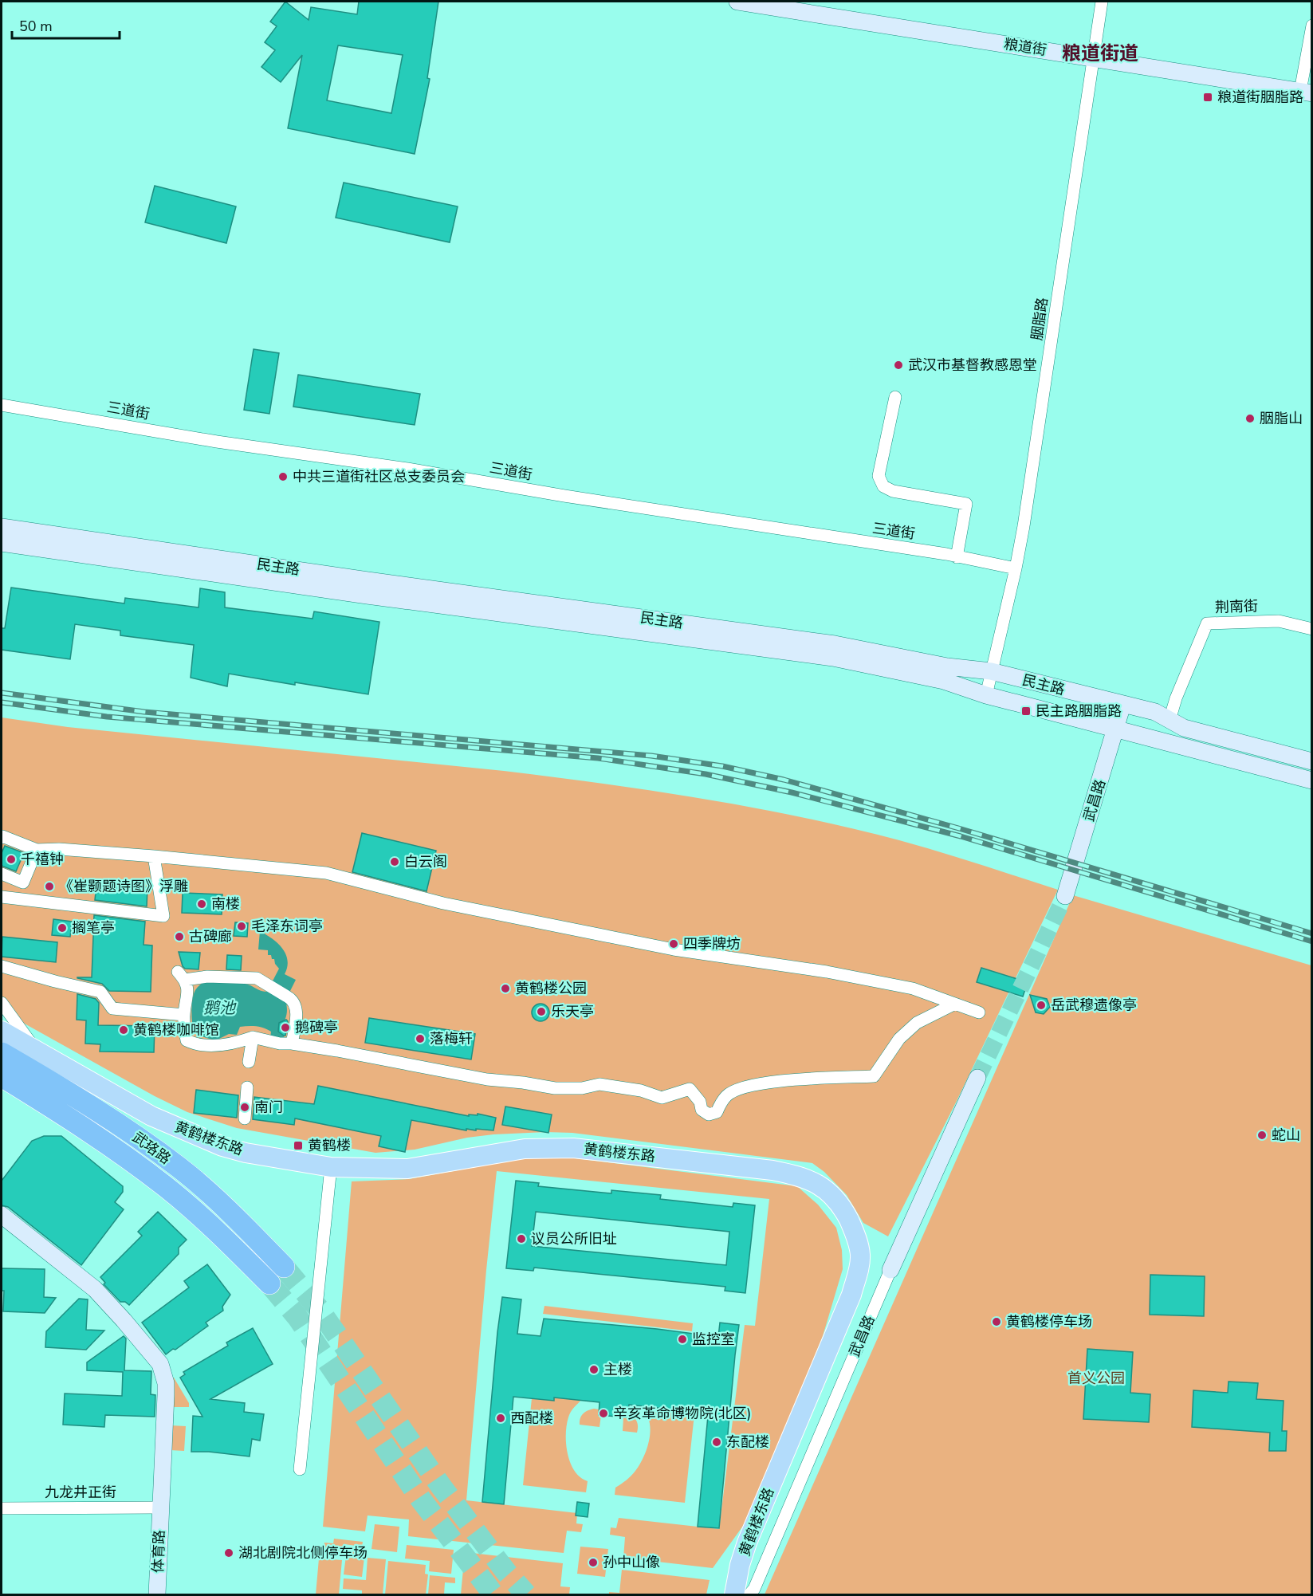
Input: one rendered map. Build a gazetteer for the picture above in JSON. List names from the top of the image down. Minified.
{"streets":{"highway":["武珞路"],"main road":["粮道街","民主路","武昌路","黄鹤楼东路","体育路"],"street":["胭脂路","三道街","荆南街","九龙井正街"]},"crossings":[["粮道街","胭脂路"],["胭脂路","三道街"],["胭脂路","民主路"],["民主路","荆南街"],["民主路","武昌路"],["九龙井正街","体育路"]],"districts":["粮道街道"],"water":["鹅池"],"parks":["首义公园"],"places":{"transit":["粮道街胭脂路","民主路胭脂路","黄鹤楼"],"other":["武汉市基督教感恩堂","胭脂山","中共三道街社区总支委员会","千禧钟","白云阁","《崔颢题诗图》浮雕","南楼","毛泽东词亭","搁笔亭","古碑廊","四季牌坊","黄鹤楼公园","岳武穆遗像亭","乐天亭","鹅碑亭","黄鹤楼咖啡馆","落梅轩","南门","蛇山","议员公所旧址","黄鹤楼停车场","监控室","主楼","辛亥革命博物院(北区)","西配楼","东配楼","湖北剧院北侧停车场","孙中山像"]},"scale_bar":"50 m"}
